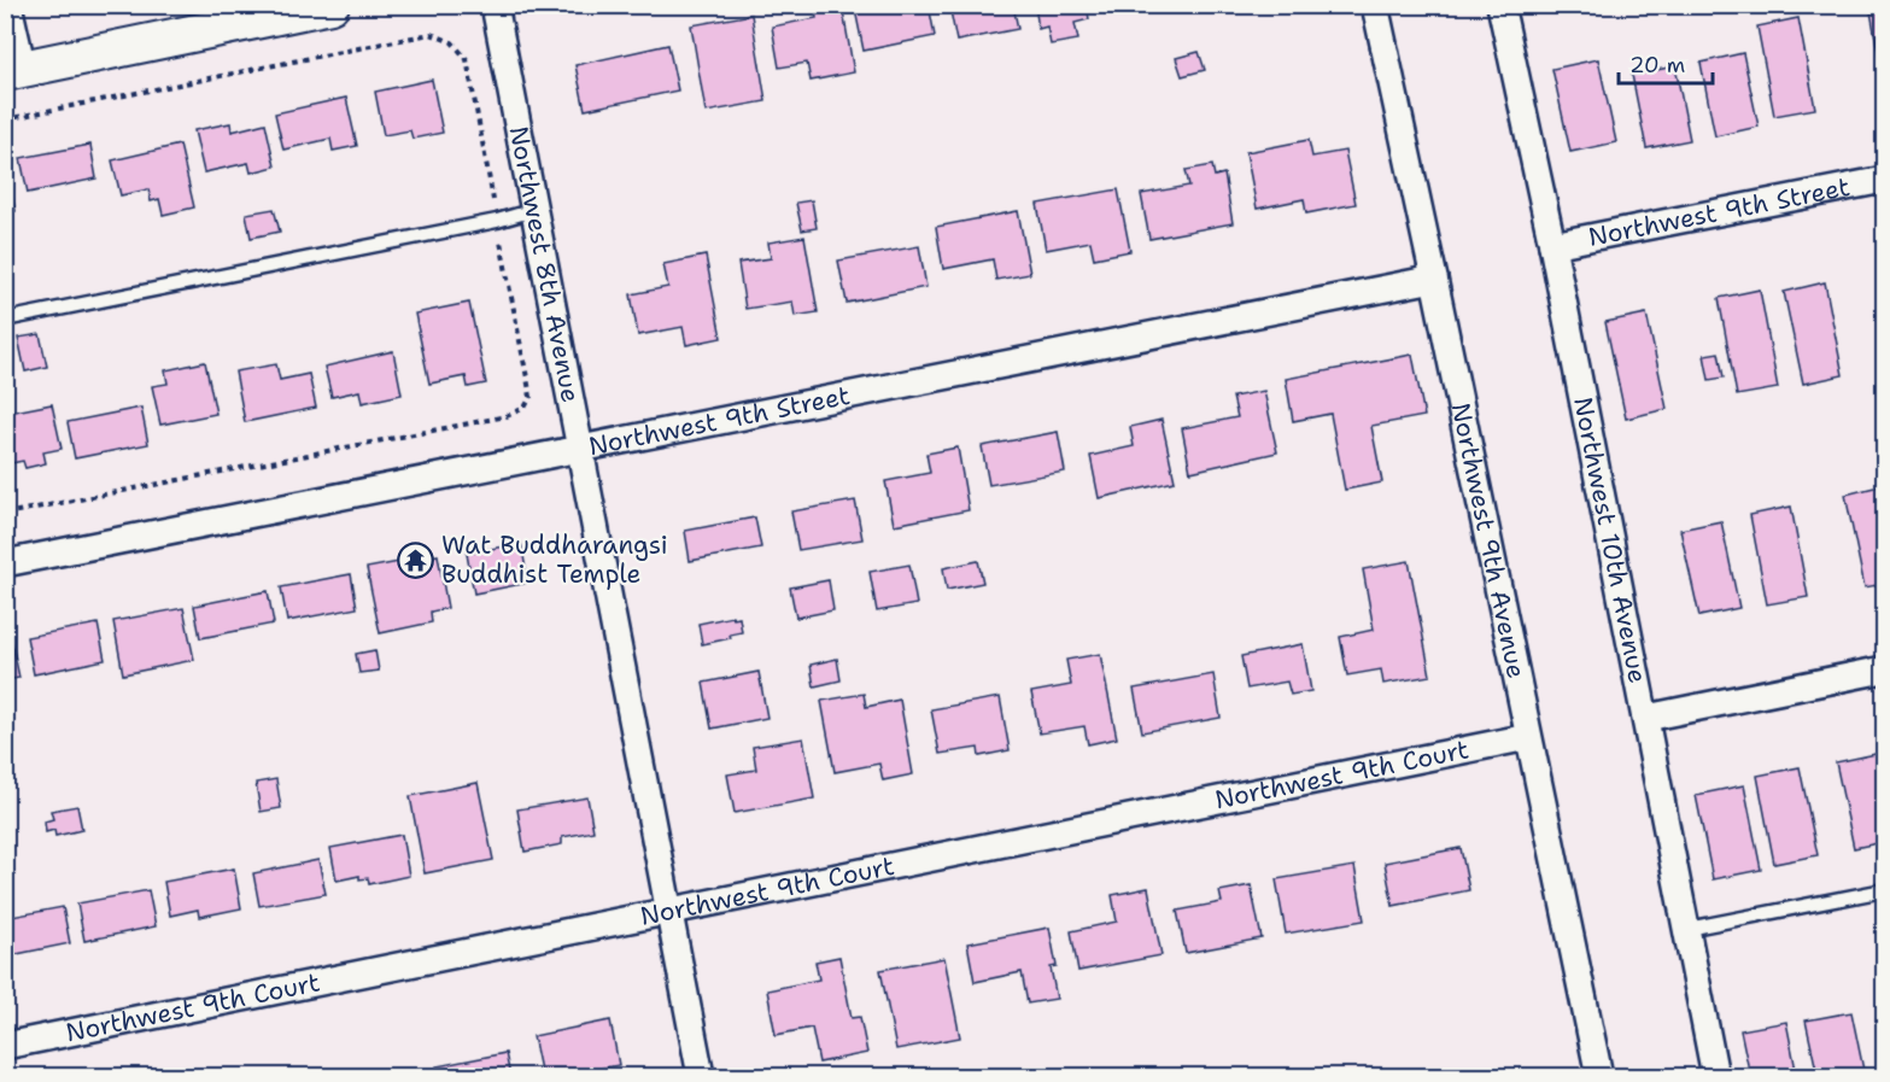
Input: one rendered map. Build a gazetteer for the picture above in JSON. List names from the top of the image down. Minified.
{"streets":{"street":["Northwest 9th Street","Northwest 8th Avenue","Northwest 9th Avenue","Northwest 10th Avenue","Northwest 9th Court"]},"crossings":[["Northwest 9th Street","Northwest 8th Avenue"],["Northwest 9th Street","Northwest 9th Avenue"],["Northwest 9th Street","Northwest 10th Avenue"],["Northwest 8th Avenue","Northwest 9th Court"],["Northwest 9th Avenue","Northwest 9th Court"]],"places":{"temple":["Wat Buddharangsi Buddhist Temple"]},"scale_bar":"20 m"}
